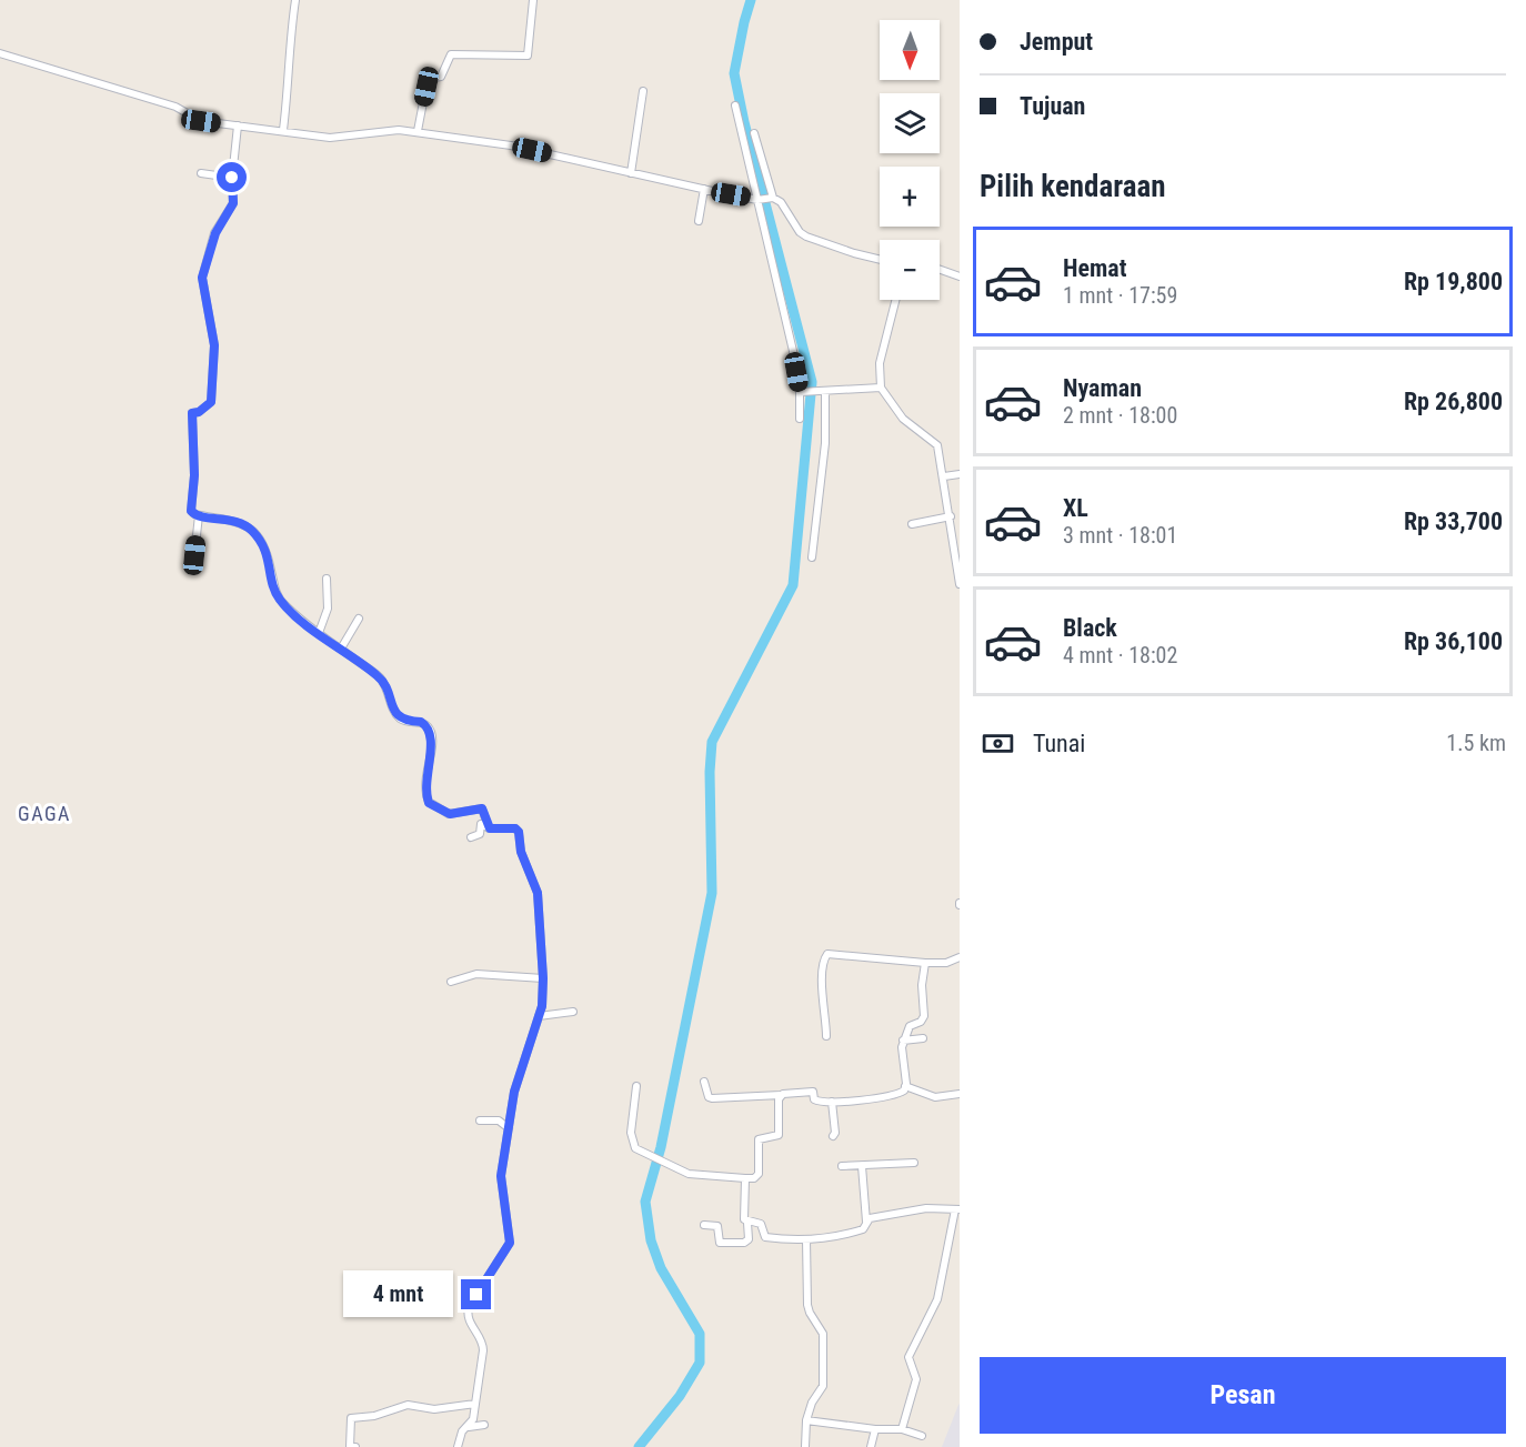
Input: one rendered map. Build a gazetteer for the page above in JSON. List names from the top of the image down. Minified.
{"districts":["GAGA"],"north":"bottom","page":{"banner":["Jemput","Tujuan"],"map_buttons":["+","−"],"heading":"Pilih kendaraan","list":[{"name":"Hemat","note":"1 mnt · 17:59","value":"Rp 19,800"},{"name":"Nyaman","note":"2 mnt · 18:00","value":"Rp 26,800"},{"name":"XL","note":"3 mnt · 18:01","value":"Rp 33,700"},{"name":"Black","note":"4 mnt · 18:02","value":"Rp 36,100"}],"pay":["Tunai","1.5 km"],"bubble":"4 mnt","buttons":"Pesan"}}
